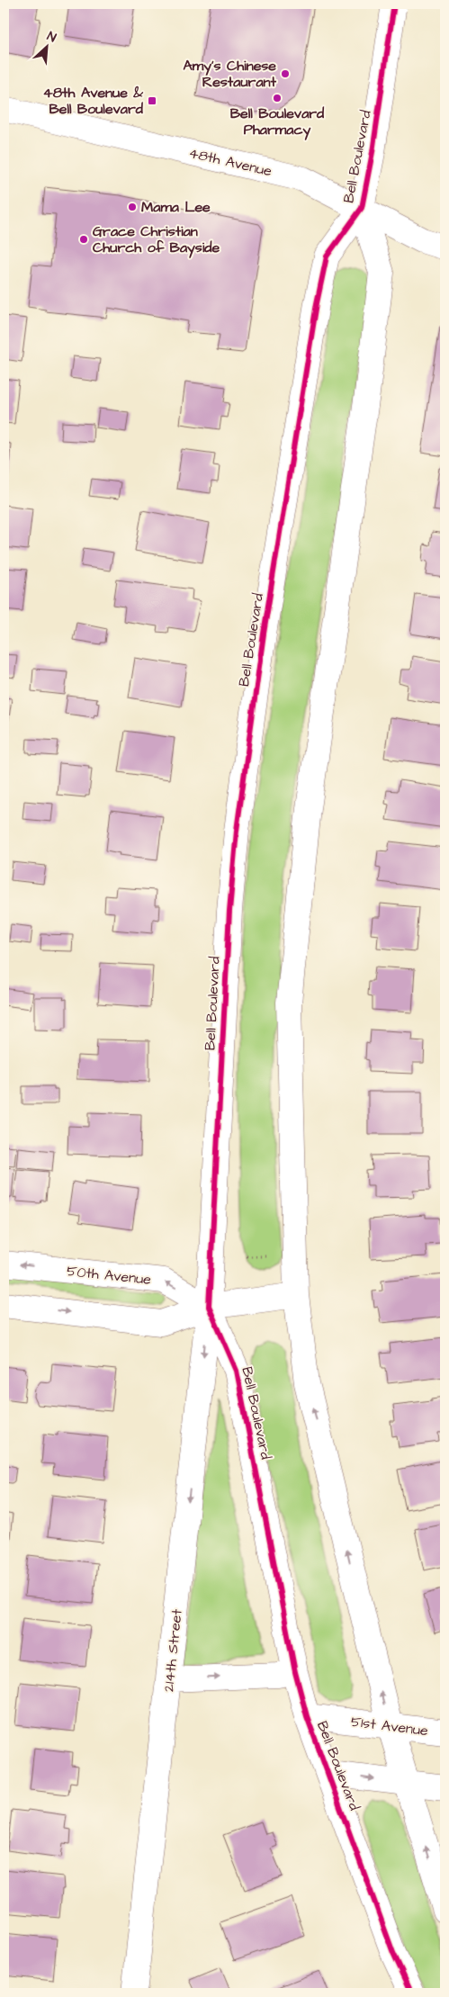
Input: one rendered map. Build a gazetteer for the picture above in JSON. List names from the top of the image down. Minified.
{"streets":{"street":["Bell Boulevard","48th Avenue","50th Avenue","214th Street","51st Avenue"]},"crossings":[["Bell Boulevard","48th Avenue"],["Bell Boulevard","50th Avenue"],["Bell Boulevard","214th Street"],["Bell Boulevard","51st Avenue"],["50th Avenue","214th Street"]],"one_way":["214th Street"],"places":{"other":["Amy's Chinese Restaurant","Bell Boulevard Pharmacy","Mama Lee","Grace Christian Church of Bayside"],"transit":["48th Avenue & Bell Boulevard"]},"north":"top right"}
